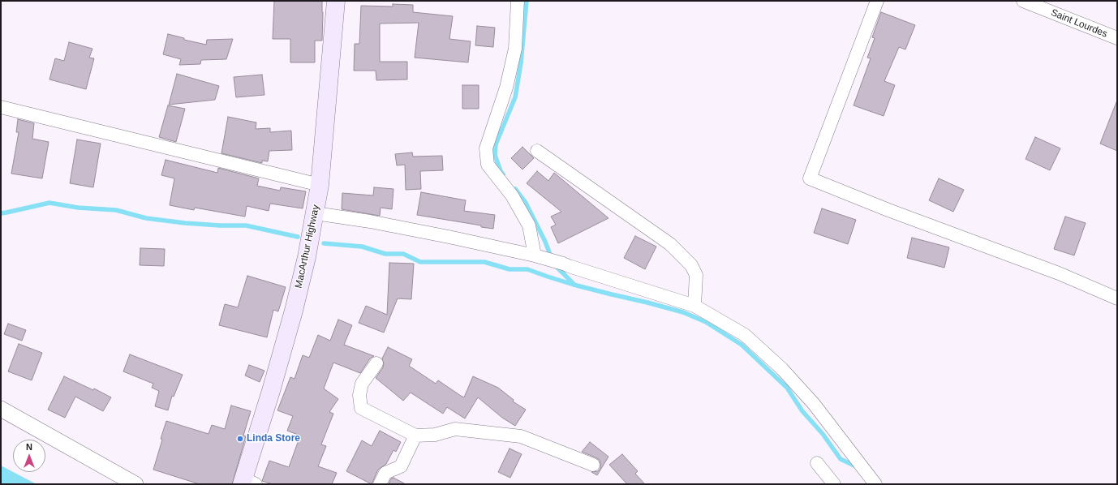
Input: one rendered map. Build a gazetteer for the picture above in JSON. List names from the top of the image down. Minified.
{"streets":{"main road":["MacArthur Highway"],"street":["Saint Lourdes"]},"places":["Linda Store"],"north":"top"}
